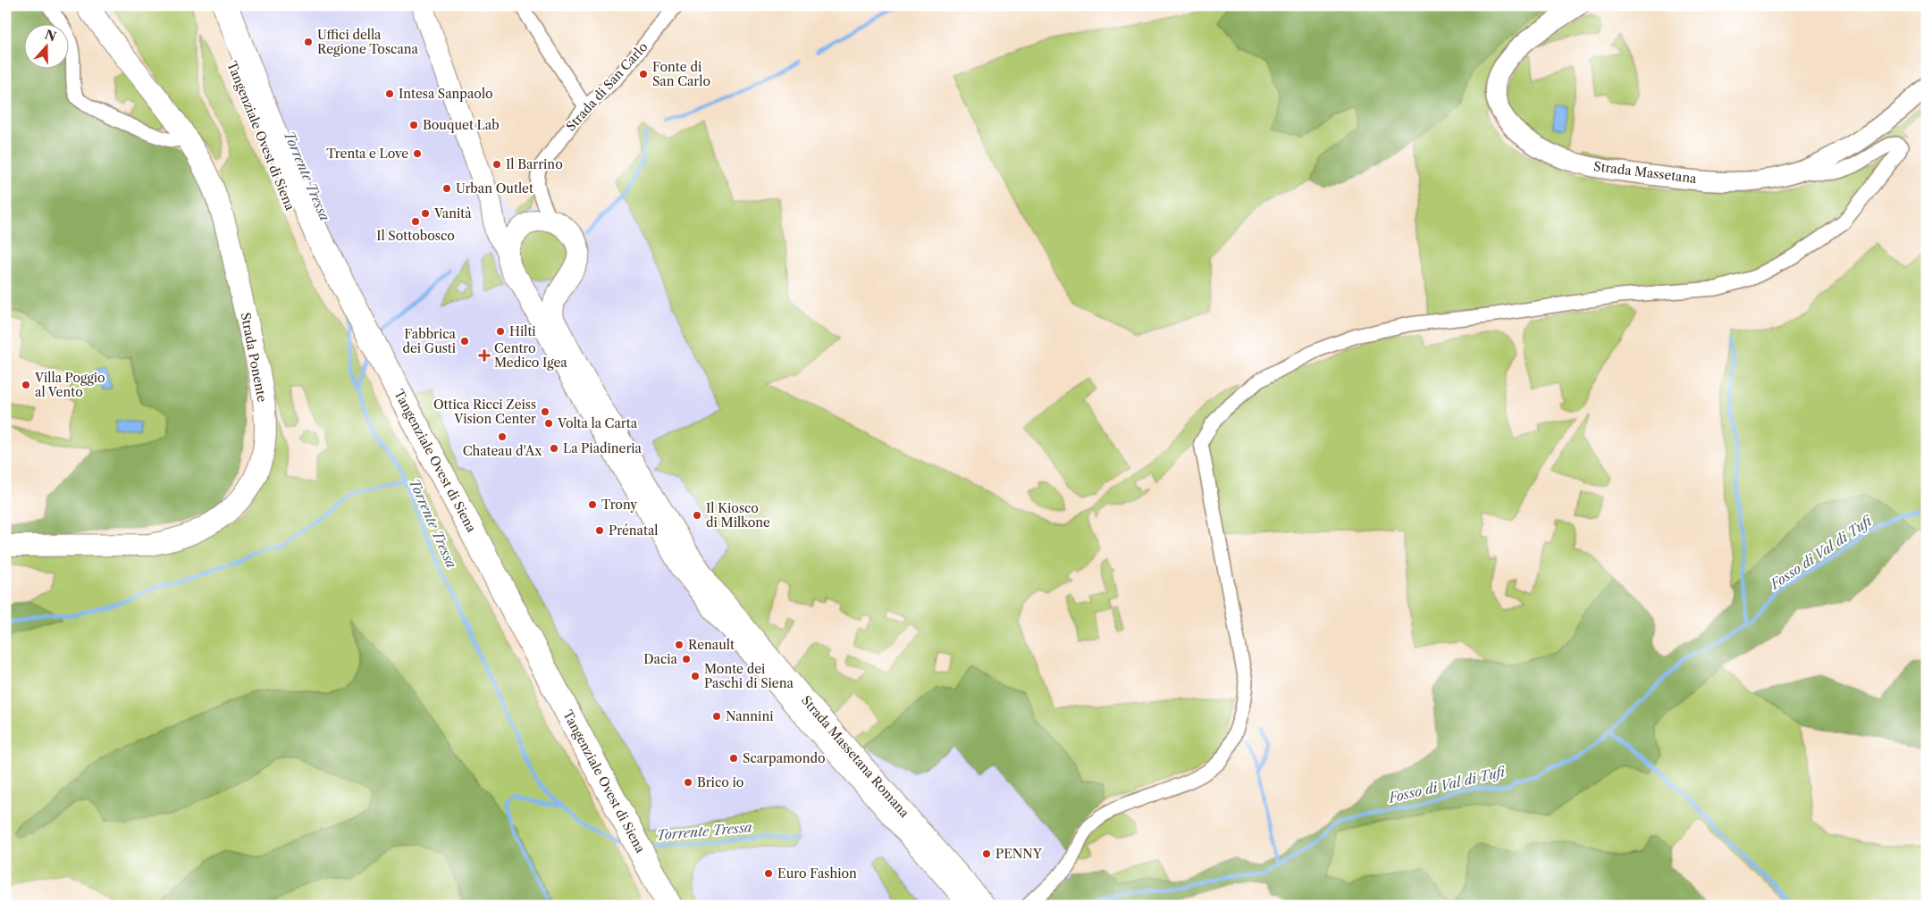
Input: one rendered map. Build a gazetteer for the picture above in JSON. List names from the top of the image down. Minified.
{"streets":{"highway":["Tangenziale Ovest di Siena"],"main road":["Strada Ponente","Strada Massetana Romana"],"street":["Strada di San Carlo","Strada Massetana"]},"crossings":[["Strada di San Carlo","Strada Massetana Romana"]],"water":["Torrente Tressa","Fosso di Val di Tufi"],"places":{"other":["Uffici della Regione Toscana","Fonte di San Carlo","Intesa Sanpaolo","Bouquet Lab","Trenta e Love","Il Barrino","Urban Outlet","Vanità","Il Sottobosco","Hilti","Fabbrica dei Gusti","Villa Poggio al Vento","Ottica Ricci Zeiss Vision Center","Volta la Carta","Chateau d'Ax","La Piadineria","Trony","Il Kiosco di Milkone","Prénatal","Renault","Dacia","Monte dei Paschi di Siena","Nannini","Scarpamondo","Brico io","PENNY","Euro Fashion"],"health":["Centro Medico Igea"]},"north":"top"}
